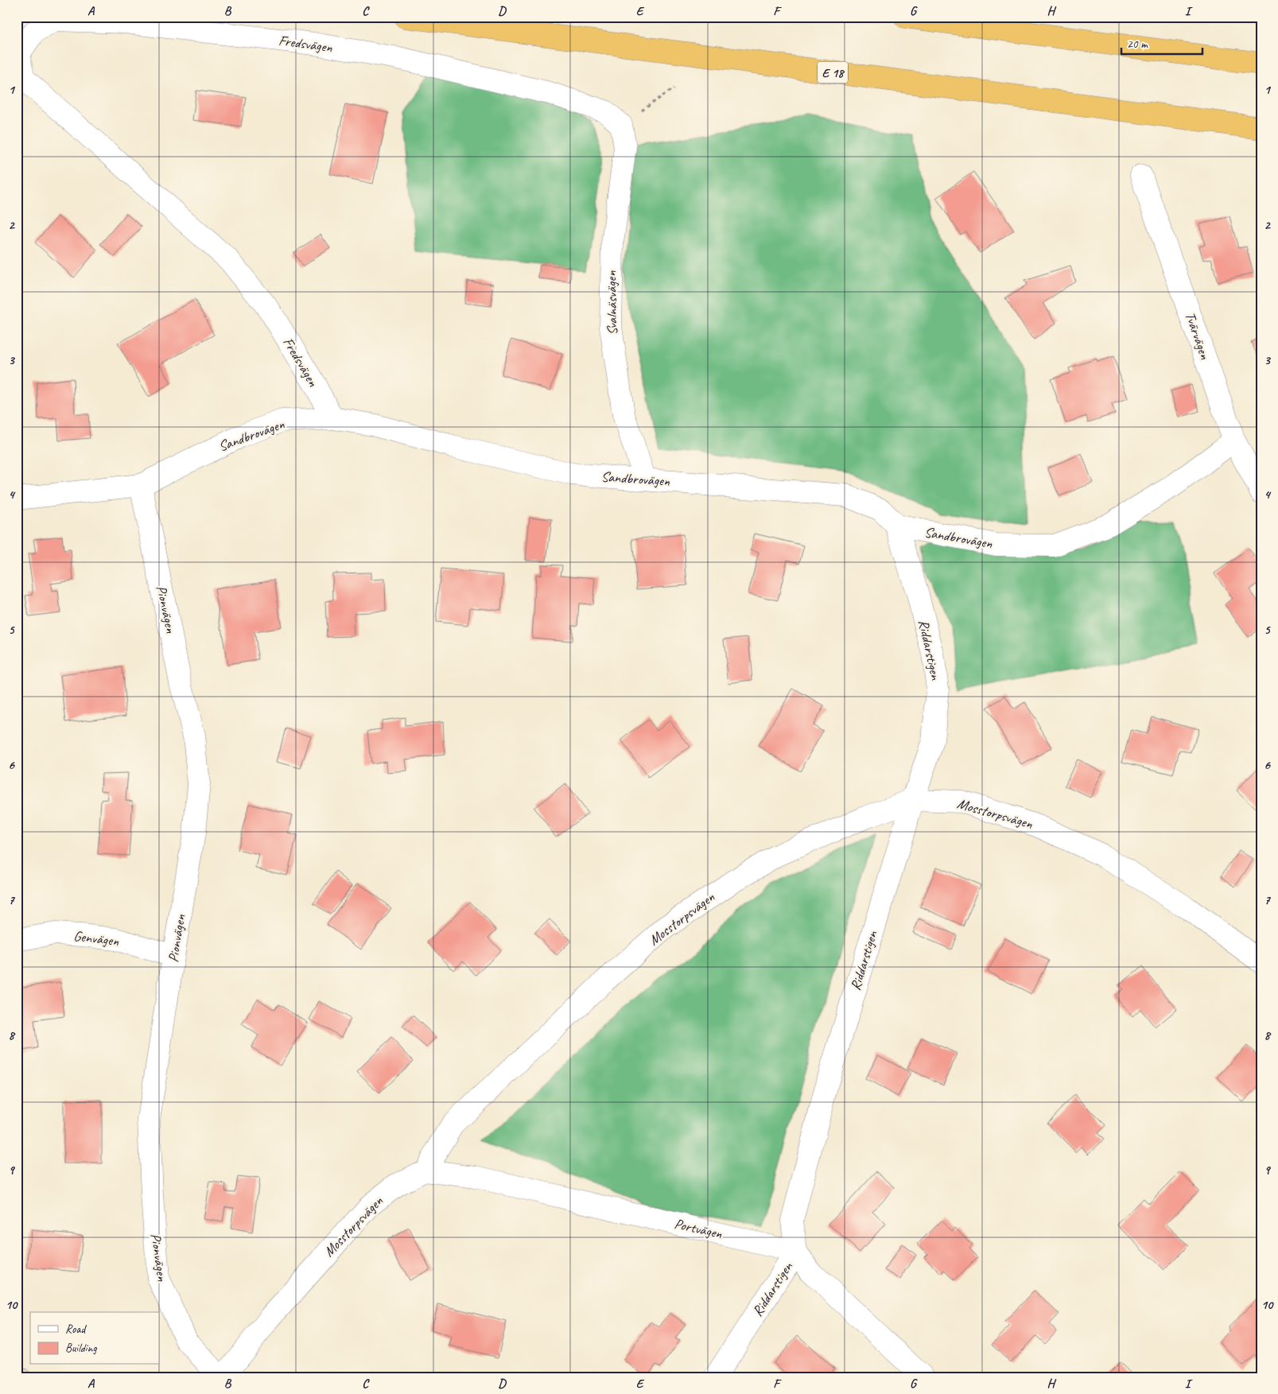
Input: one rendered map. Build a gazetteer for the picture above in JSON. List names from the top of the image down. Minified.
{"streets":{"highway":["E 18"],"street":["Fredsvägen","Svalnäsvägen","Tvärvägen","Sandbrovägen","Pionvägen","Riddarstigen","Mosstorpsvägen","Genvägen","Portvägen"]},"crossings":[["Fredsvägen","Svalnäsvägen"],["Fredsvägen","Sandbrovägen"],["Svalnäsvägen","Sandbrovägen"],["Tvärvägen","Sandbrovägen"],["Sandbrovägen","Pionvägen"],["Sandbrovägen","Riddarstigen"],["Pionvägen","Mosstorpsvägen"],["Pionvägen","Genvägen"],["Riddarstigen","Mosstorpsvägen"],["Riddarstigen","Portvägen"],["Mosstorpsvägen","Portvägen"]],"legend":["Road","Building"],"scale_bar":"20 m","grid":{"columns":["A","B","C","D","E","F","G","H","I"],"rows":["1","2","3","4","5","6","7","8","9","10"]}}
